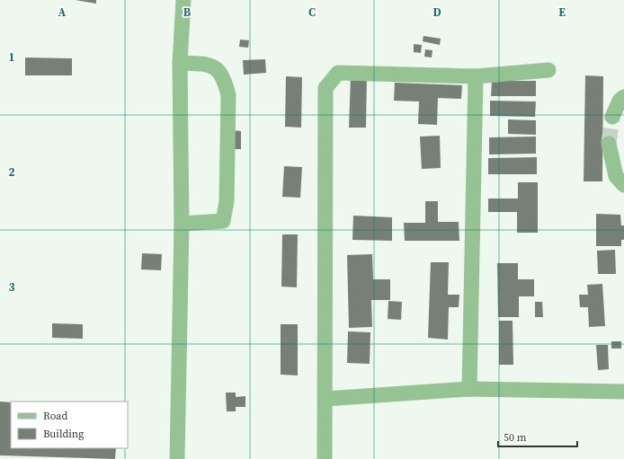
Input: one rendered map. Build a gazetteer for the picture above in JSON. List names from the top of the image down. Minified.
{"legend":["Road","Building"],"scale_bar":"50 m","grid":{"columns":["A","B","C","D","E"],"rows":["1","2","3"]}}
